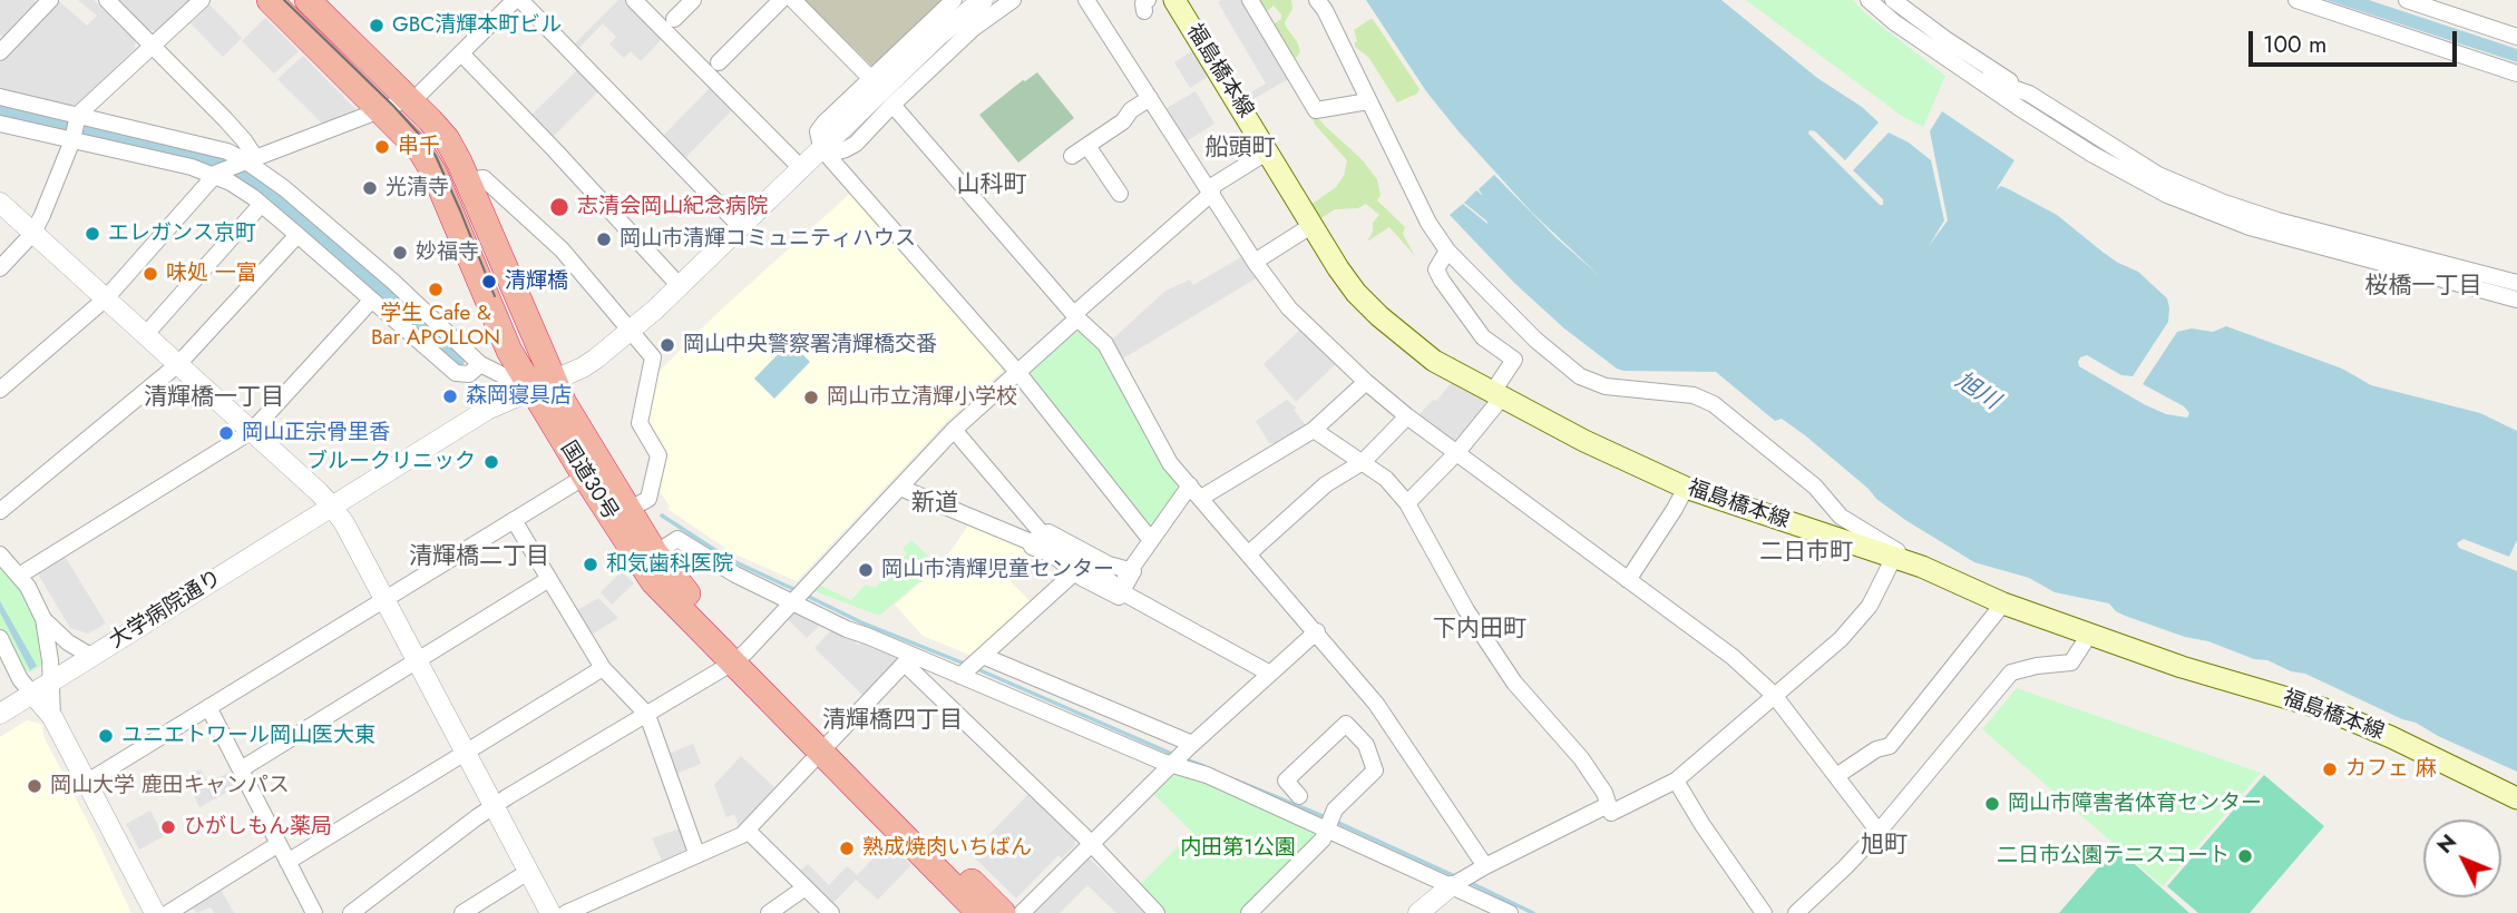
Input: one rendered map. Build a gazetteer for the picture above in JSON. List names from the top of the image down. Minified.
{"streets":{"highway":["国道30号"],"main road":["福島橋本線"],"street":["大学病院通り"]},"crossings":[["国道30号","大学病院通り"]],"districts":["船頭町","山科町","桜橋一丁目","清輝橋一丁目","新道","二日市町","清輝橋二丁目","下内田町","清輝橋四丁目","旭町"],"water":["旭川"],"parks":["内田第1公園"],"places":["GBC清輝本町ビル","串千","光清寺","志清会岡山紀念病院","エレガンス京町","岡山市清輝コミュニティハウス","妙福寺","味処 一富","清輝橋","学生 Cafe & Bar APOLLON","岡山中央警察署清輝橋交番","森岡寝具店","岡山市立清輝小学校","岡山正宗骨里香","ブルークリニック","和気歯科医院","岡山市清輝児童センター","ユニエトワール岡山医大東","カフェ 麻","岡山大学 鹿田キャンパス","岡山市障害者体育センター","ひがしもん薬局","熟成焼肉いちばん","二日市公園テニスコート"],"scale_bar":"100 m","north":"top left"}
